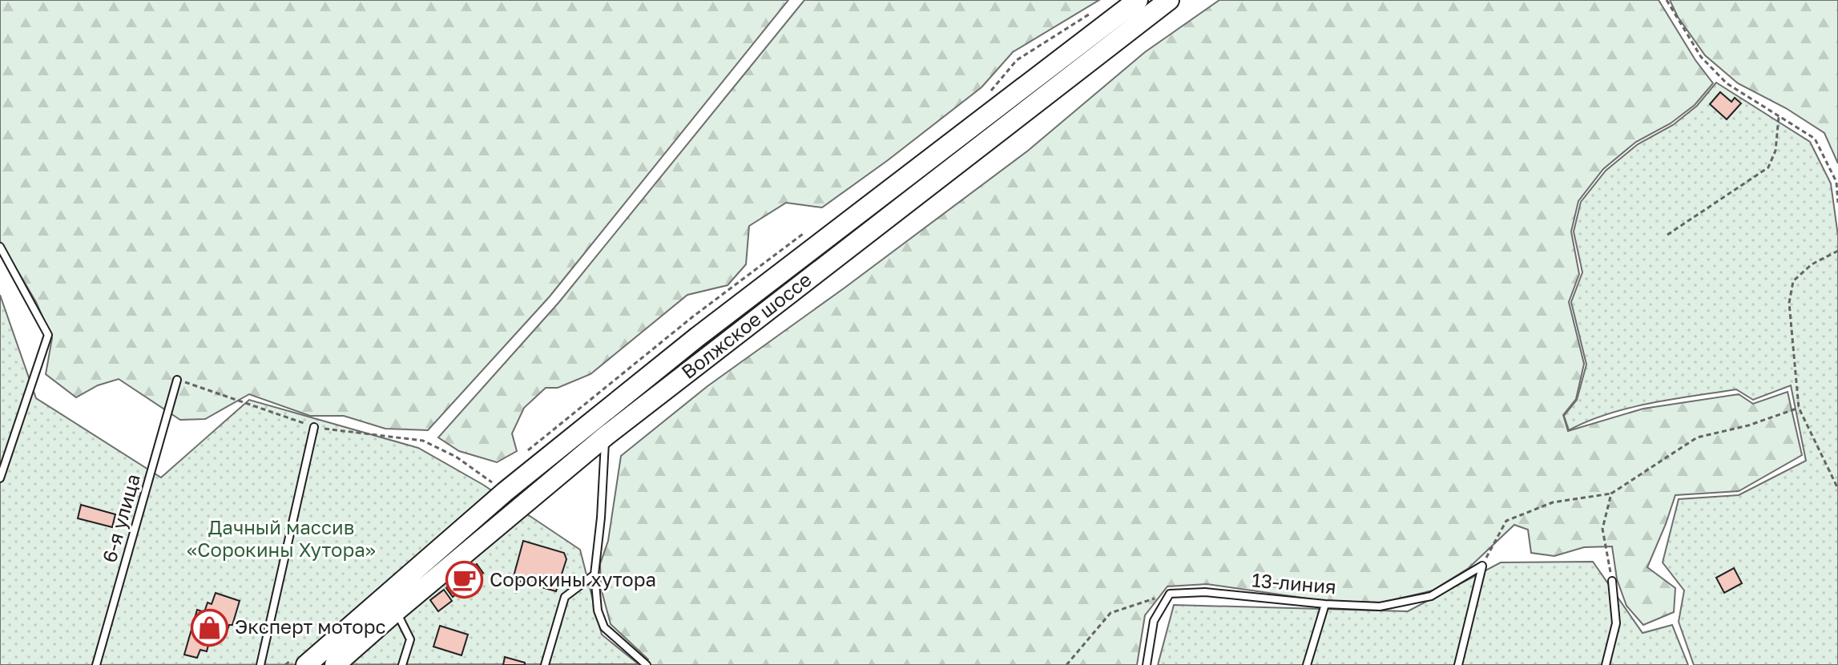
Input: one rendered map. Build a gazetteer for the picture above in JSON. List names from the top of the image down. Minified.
{"streets":{"main road":["Волжское шоссе"],"lane":["6-я улица","13-линия"]},"parks":["Дачный массив «Сорокины Хутора»"],"places":{"cafe":["Сорокины хутора"],"shop":["Эксперт моторс"]}}
